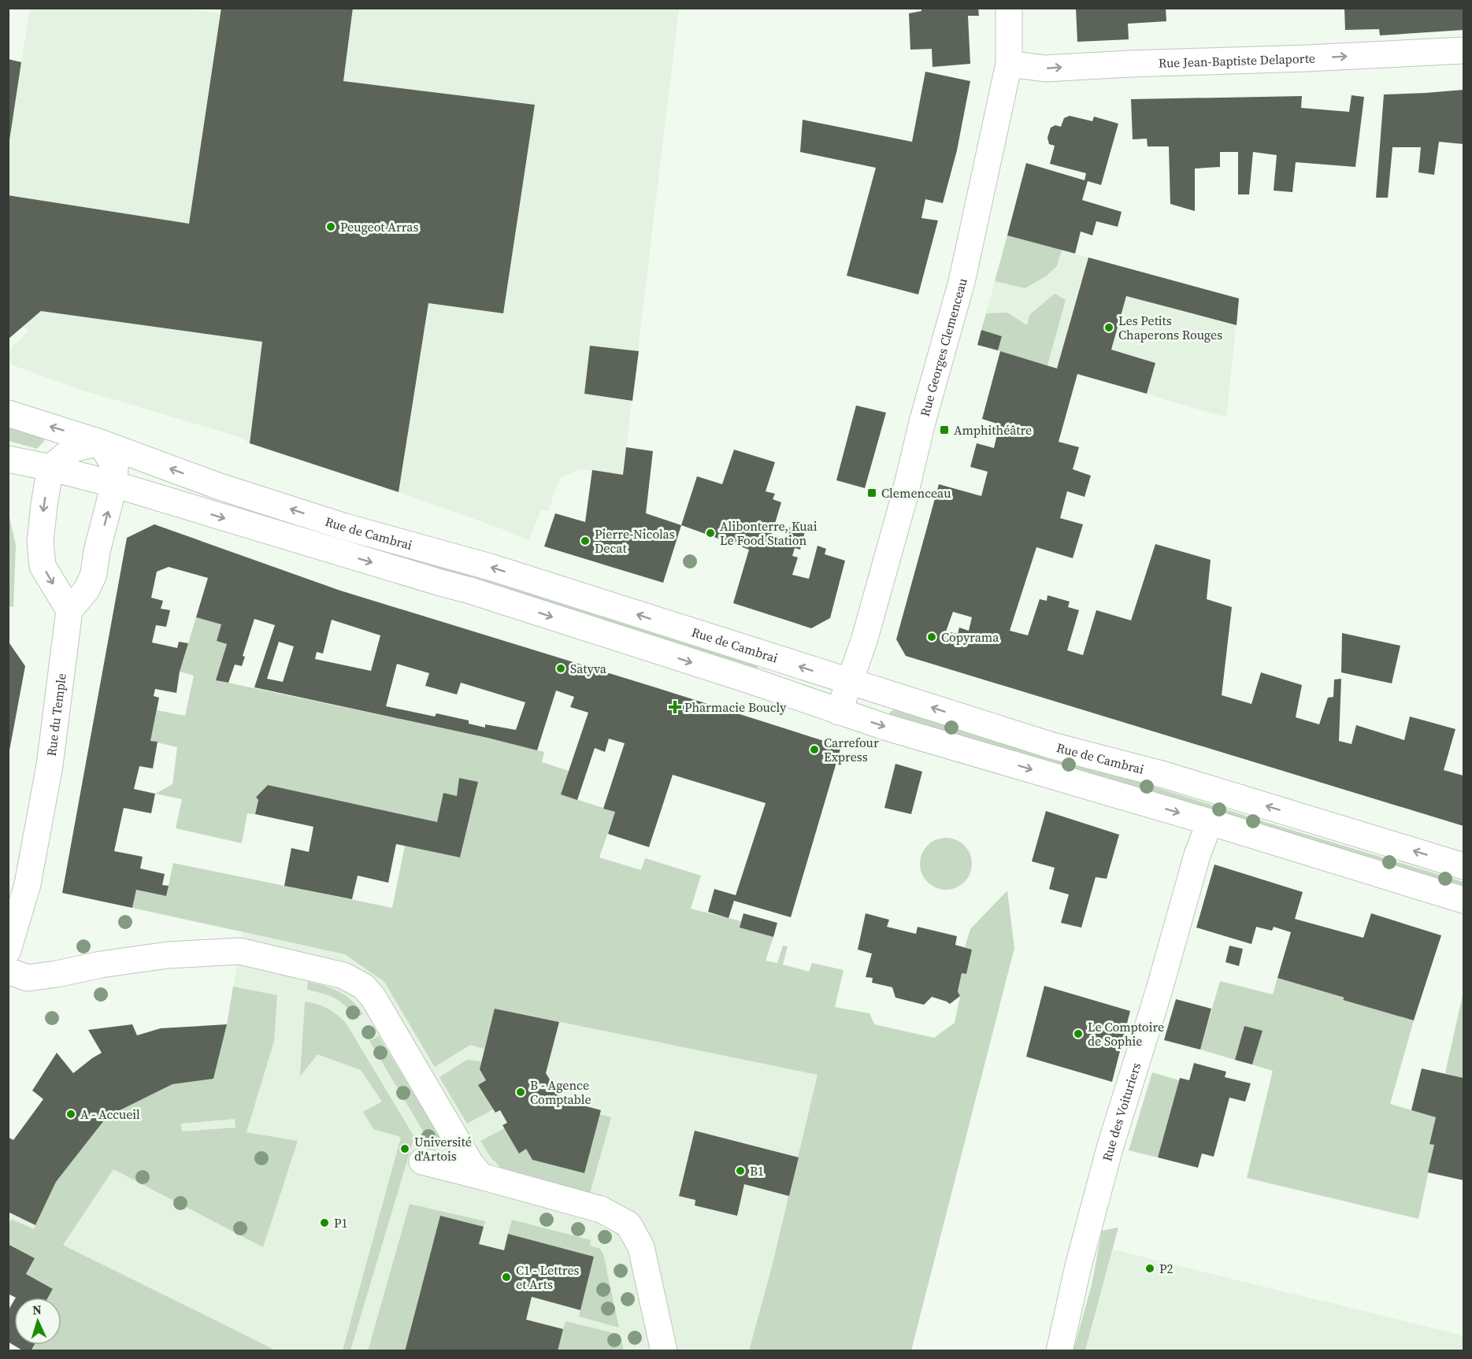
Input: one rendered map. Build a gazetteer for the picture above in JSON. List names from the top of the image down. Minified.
{"streets":{"main road":["Rue Jean-Baptiste Delaporte","Rue Georges Clemenceau","Rue de Cambrai","Rue du Temple","Rue des Voituriers"]},"crossings":[["Rue Jean-Baptiste Delaporte","Rue Georges Clemenceau"],["Rue Georges Clemenceau","Rue de Cambrai"]],"one_way":["Rue Jean-Baptiste Delaporte"],"places":{"other":["Peugeot Arras","Les Petits Chaperons Rouges","Alibonterre, Kuai Le Food Station","Pierre-Nicolas Decat","Copyrama","Satyva","Carrefour Express","Le Comptoire de Sophie","B - Agence Comptable","A - Accueil","Université d'Artois","B1","P1","P2","C1 - Lettres et Arts"],"transit":["Amphithéâtre","Clemenceau"],"health":["Pharmacie Boucly"]},"north":"top"}
